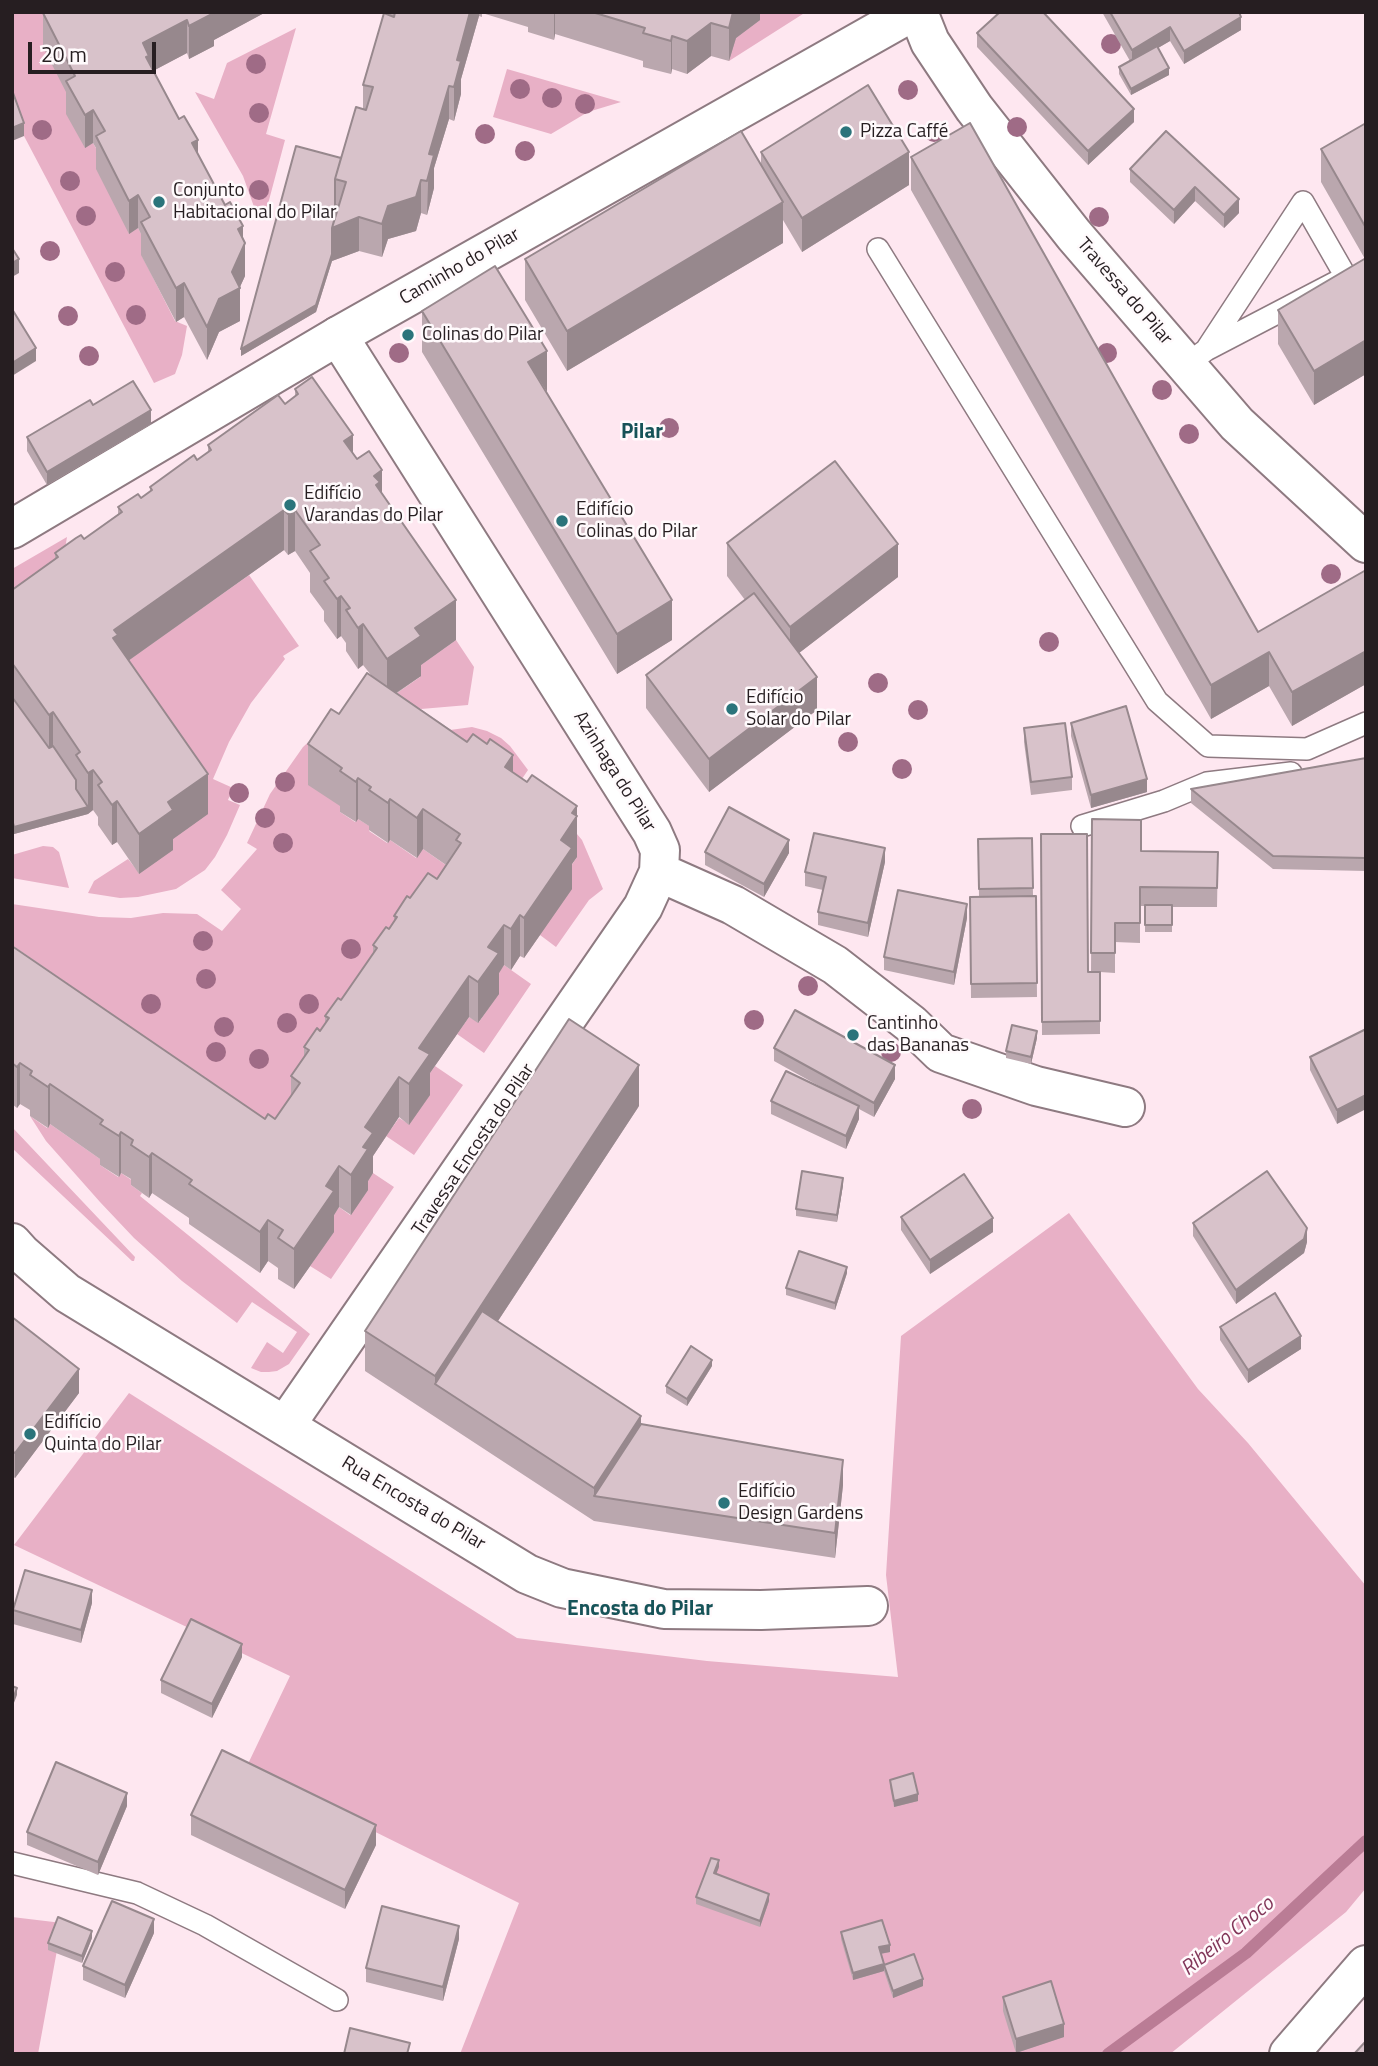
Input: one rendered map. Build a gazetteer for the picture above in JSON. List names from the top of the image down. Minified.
{"streets":{"street":["Caminho do Pilar","Travessa do Pilar","Azinhaga do Pilar","Travessa Encosta do Pilar","Rua Encosta do Pilar"]},"crossings":[["Caminho do Pilar","Azinhaga do Pilar"],["Azinhaga do Pilar","Travessa Encosta do Pilar"],["Travessa Encosta do Pilar","Rua Encosta do Pilar"]],"districts":["Pilar","Encosta do Pilar"],"water":["Ribeiro Choco"],"places":["Pizza Caffé","Conjunto Habitacional do Pilar","Colinas do Pilar","Edifício Varandas do Pilar","Edifício Colinas do Pilar","Edifício Solar do Pilar","Cantinho das Bananas","Edifício Quinta do Pilar","Edifício Design Gardens"],"scale_bar":"20 m"}
